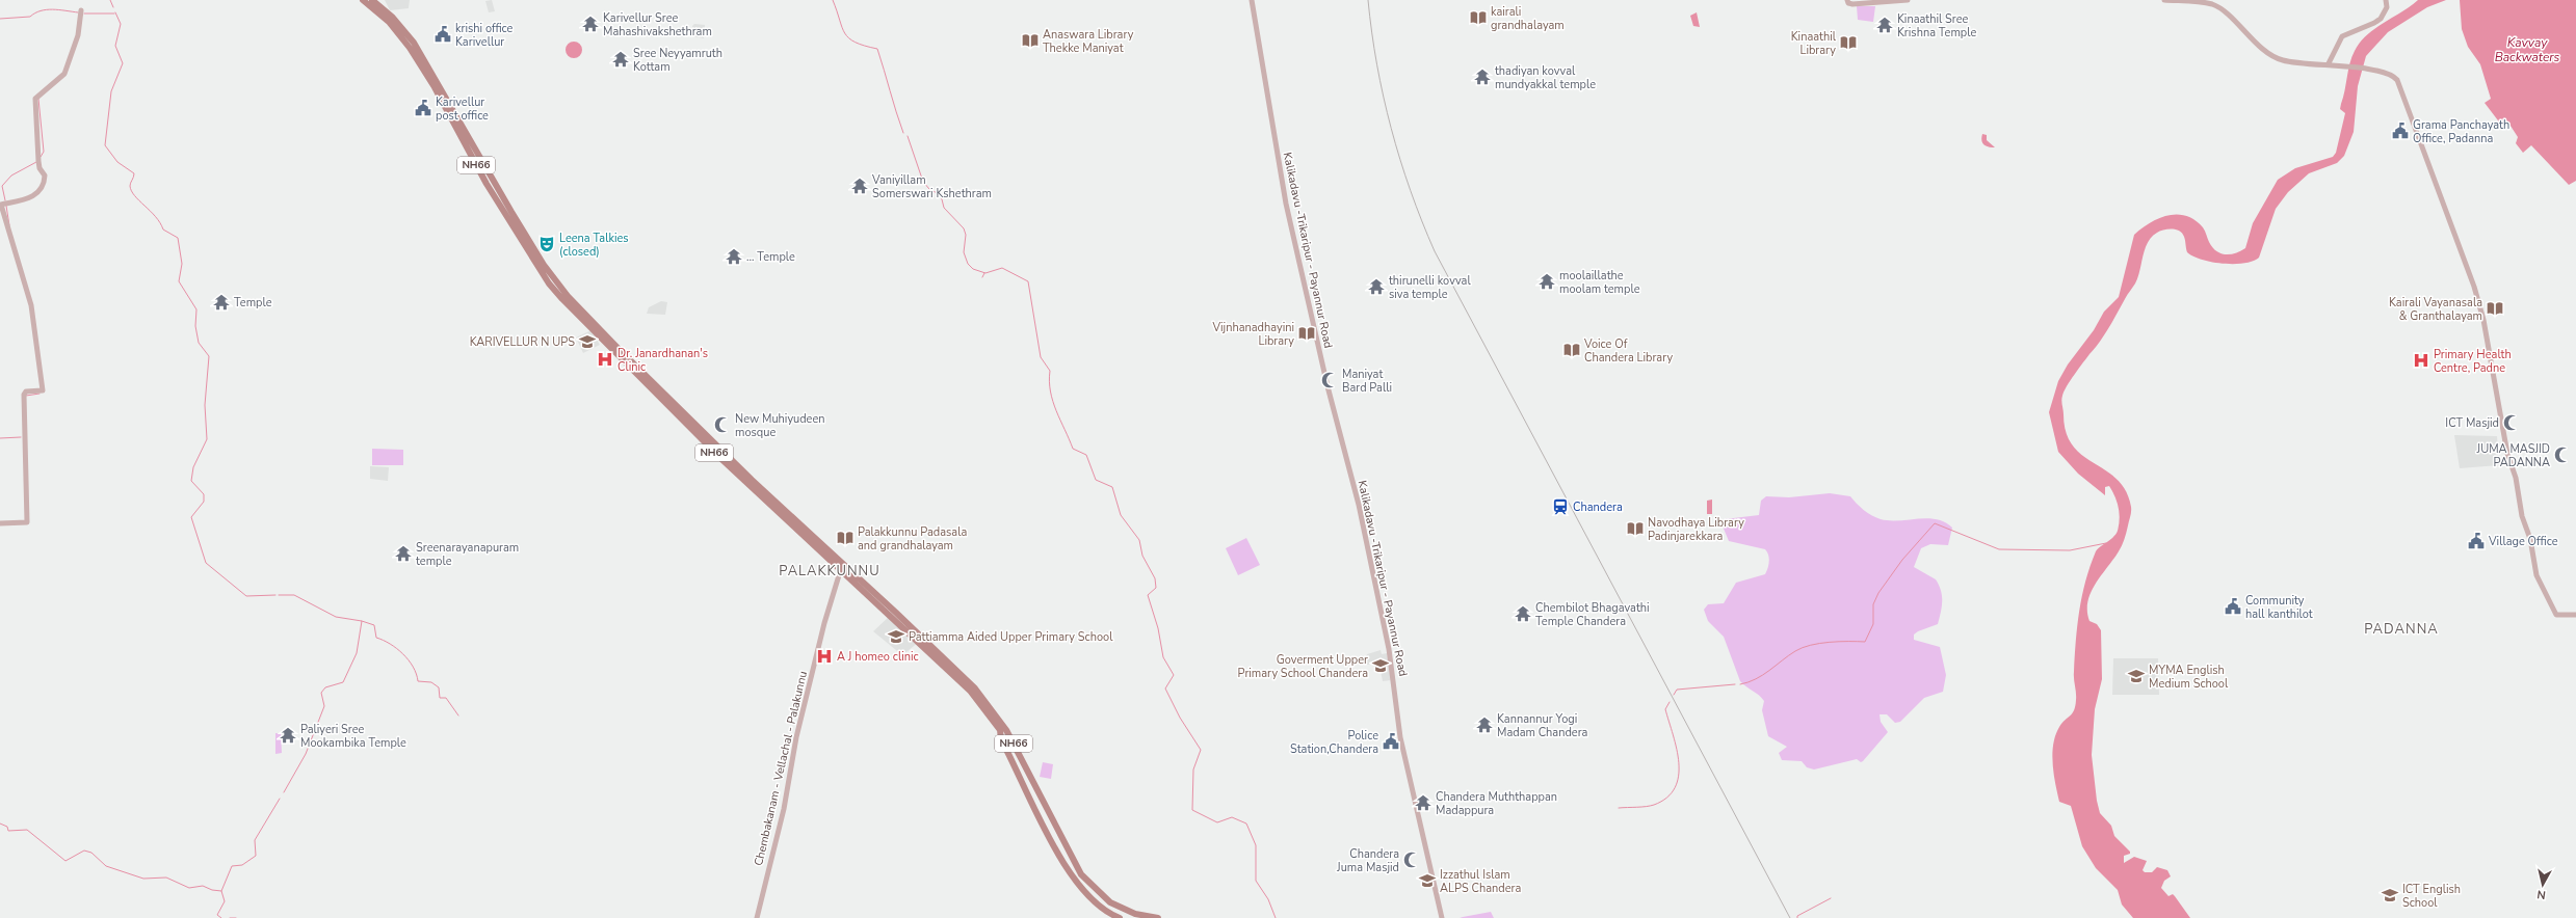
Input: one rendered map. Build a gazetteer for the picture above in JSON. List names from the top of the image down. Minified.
{"streets":{"highway":["NH66"],"main road":["Kalikadavu -Trikaripur - Payannur Road","Chembakanam - Vellachal - Palakunnu"]},"districts":["PALAKKUNNU","PADANNA"],"water":["Kavvay Backwaters"],"places":{"library":["kairali grandhalayam","Anaswara Library Thekke Maniyat","Kinaathil Library","Kairali Vayanasala & Granthalayam","Vijnhanadhayini Library","Voice Of Chandera Library","Navodhaya Library Padinjarekkara","Palakkunnu Padasala and grandhalayam"],"temple":["Karivellur Sree Mahashivakshethram","Kinaathil Sree Krishna Temple","Sree Neyyamruth Kottam","thadiyan kovval mundyakkal temple","Vaniyillam Somerswari Kshethram","... Temple","moolaillathe moolam temple","thirunelli kovval siva temple","Temple","Sreenarayanapuram temple","Chembilot Bhagavathi Temple Chandera","Kannannur Yogi Madam Chandera","Paliyeri Sree Mookambika Temple","Chandera Muththappan Madappura"],"public building":["krishi office Karivellur","Karivellur post office","Grama Panchayath Office, Padanna","Village Office","Community hall kanthilot","Police Station,Chandera"],"theatre":["Leena Talkies (closed)"],"school or university":["KARIVELLUR N UPS","Pattiamma Aided Upper Primary School","Goverment Upper Primary School Chandera","MYMA English Medium School","Izzathul Islam ALPS Chandera","ICT English School"],"hospital":["Dr. Janardhanan's Clinic","Primary Health Centre, Padne","A J homeo clinic"],"mosque":["Maniyat Bard Palli","ICT Masjid","New Muhiyudeen mosque","JUMA MASJID PADANNA","Chandera Juma Masjid"],"station":["Chandera"]},"north":"bottom"}
